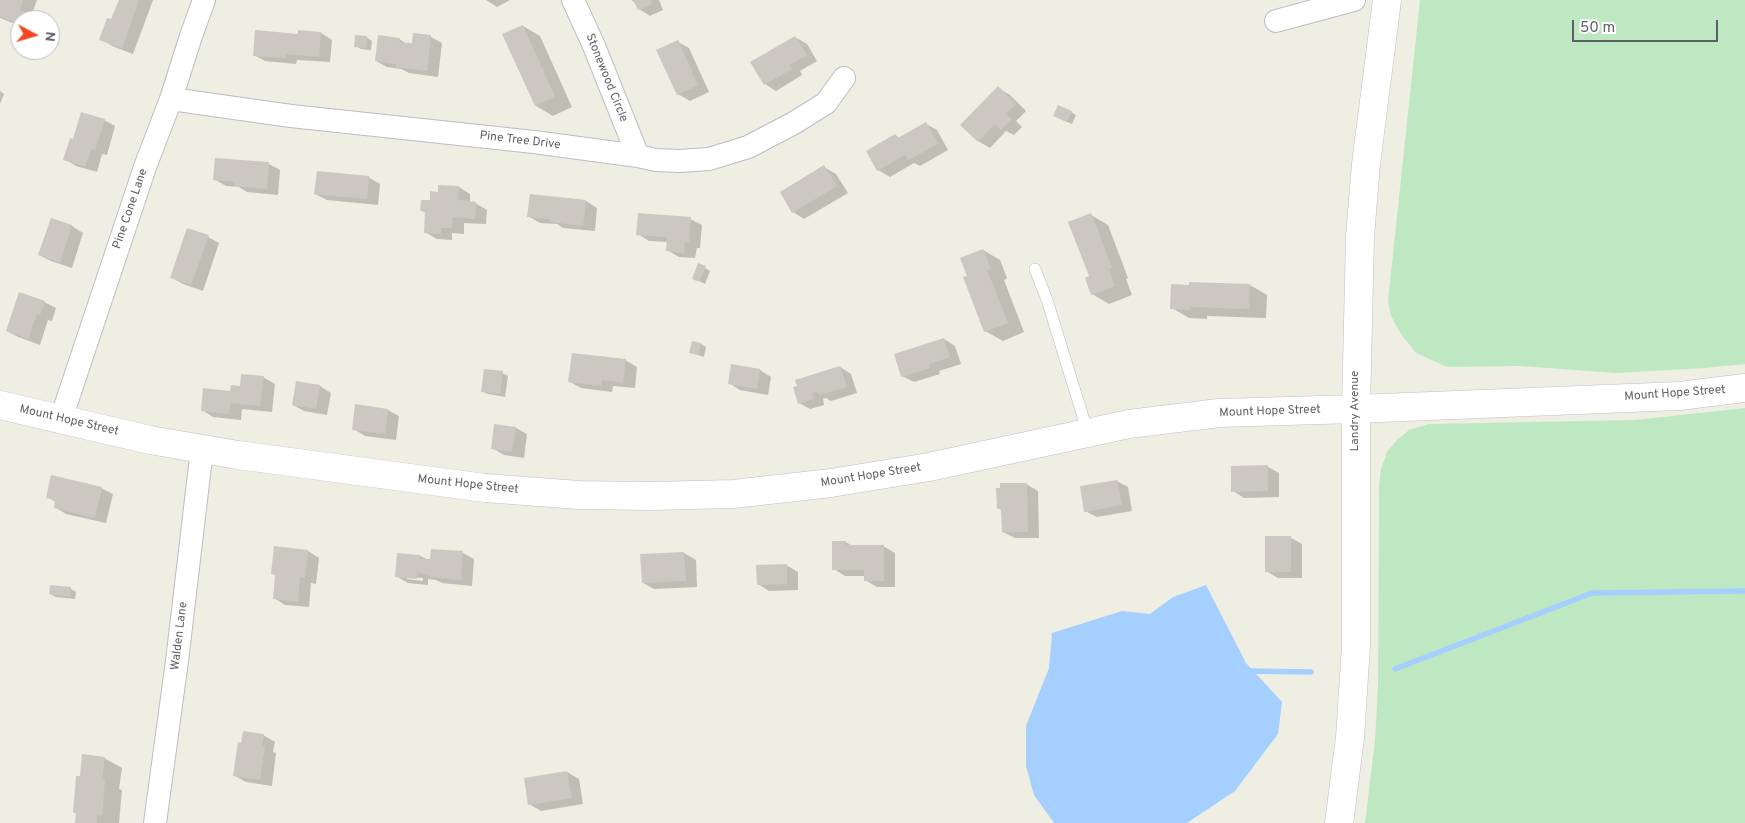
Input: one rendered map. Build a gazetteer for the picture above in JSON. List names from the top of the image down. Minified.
{"streets":{"street":["Stonewood Circle","Pine Tree Drive","Pine Cone Lane","Mount Hope Street","Landry Avenue","Walden Lane"]},"crossings":[["Stonewood Circle","Pine Tree Drive"],["Pine Tree Drive","Pine Cone Lane"],["Pine Cone Lane","Mount Hope Street"],["Mount Hope Street","Landry Avenue"],["Mount Hope Street","Walden Lane"]],"scale_bar":"50 m","north":"right"}
